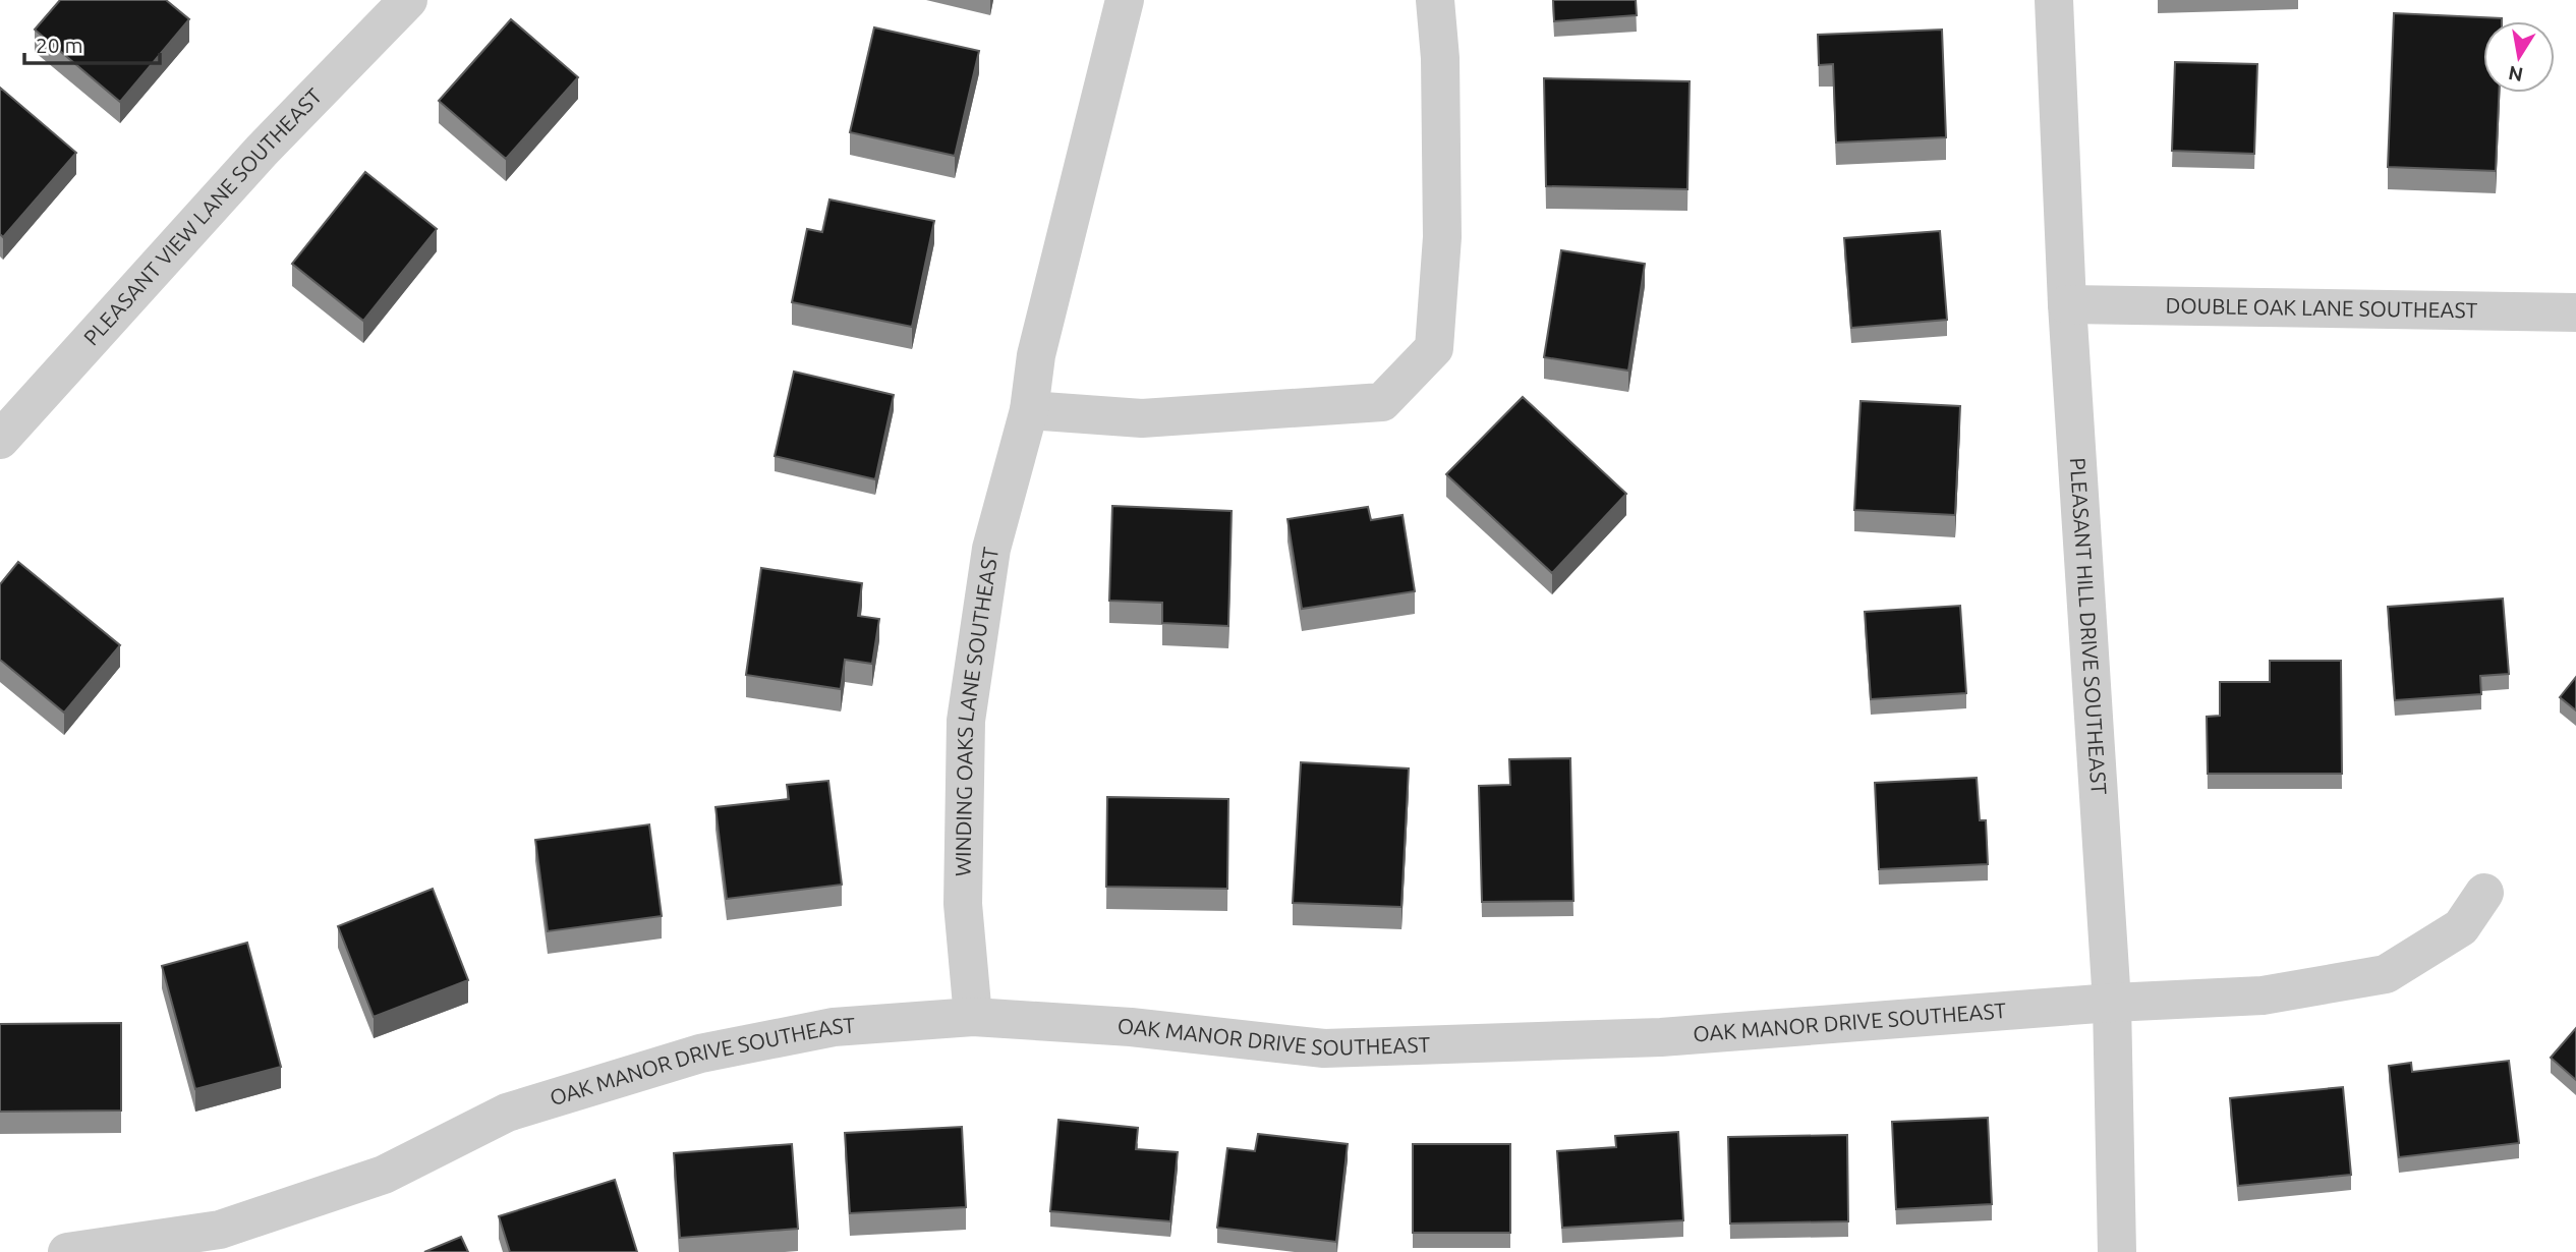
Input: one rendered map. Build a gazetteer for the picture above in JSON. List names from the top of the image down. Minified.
{"streets":{"street":["PLEASANT VIEW LANE SOUTHEAST","DOUBLE OAK LANE SOUTHEAST","PLEASANT HILL DRIVE SOUTHEAST","WINDING OAKS LANE SOUTHEAST","OAK MANOR DRIVE SOUTHEAST"]},"crossings":[["DOUBLE OAK LANE SOUTHEAST","PLEASANT HILL DRIVE SOUTHEAST"],["PLEASANT HILL DRIVE SOUTHEAST","OAK MANOR DRIVE SOUTHEAST"],["WINDING OAKS LANE SOUTHEAST","OAK MANOR DRIVE SOUTHEAST"]],"scale_bar":"20 m","north":"bottom"}
